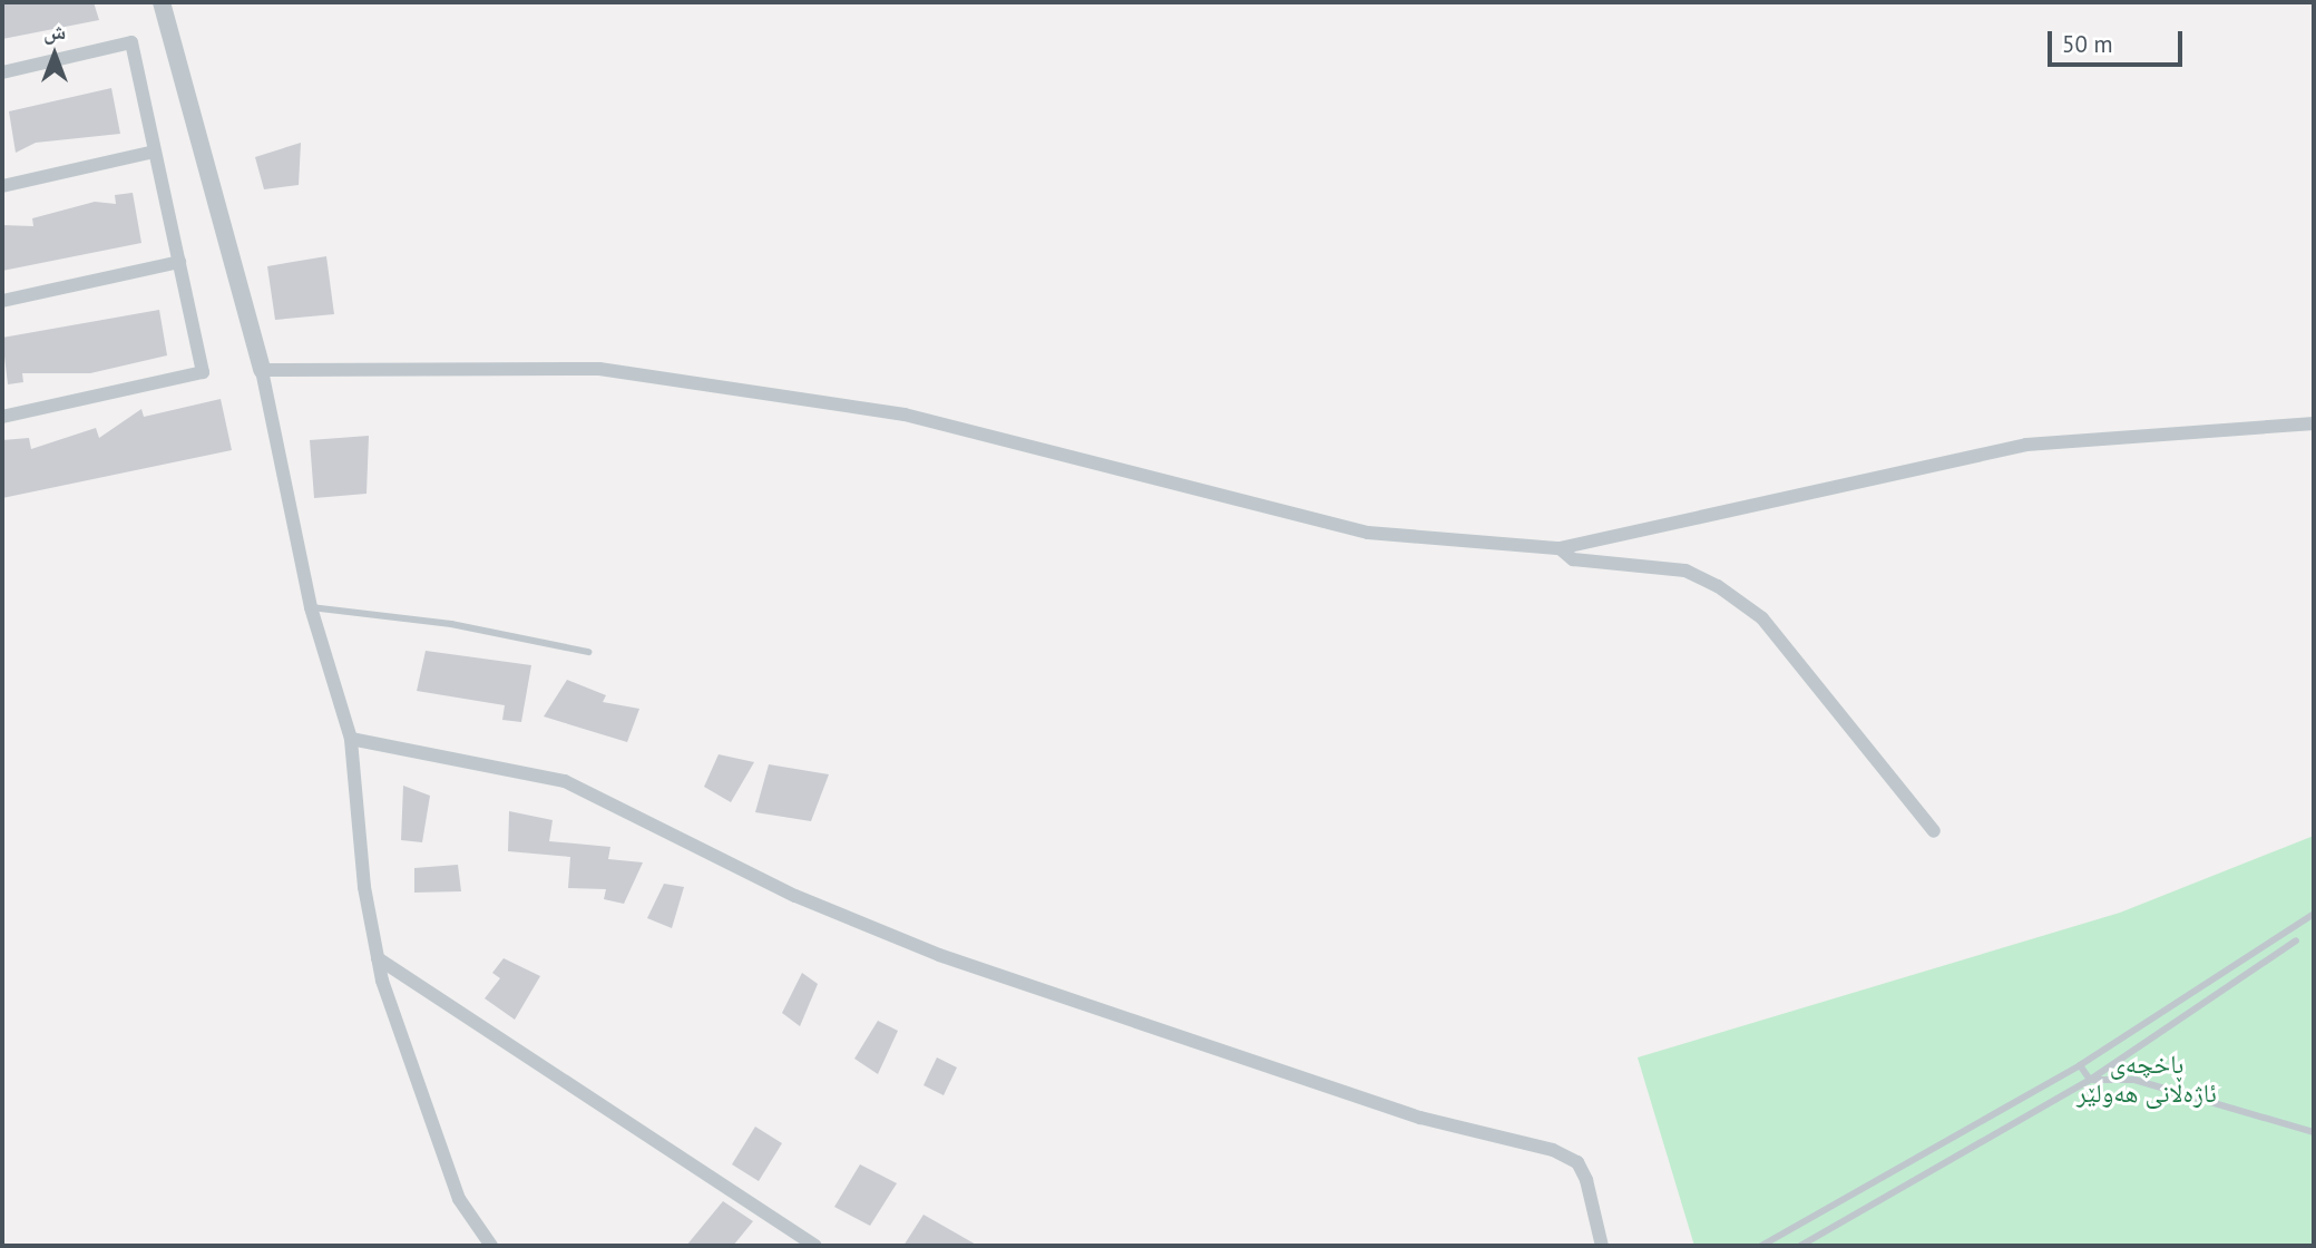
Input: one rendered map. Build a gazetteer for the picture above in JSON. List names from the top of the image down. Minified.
{"parks":["باخچەی ئاژەڵانی هەولێر"],"scale_bar":"50 m","north":"top"}
